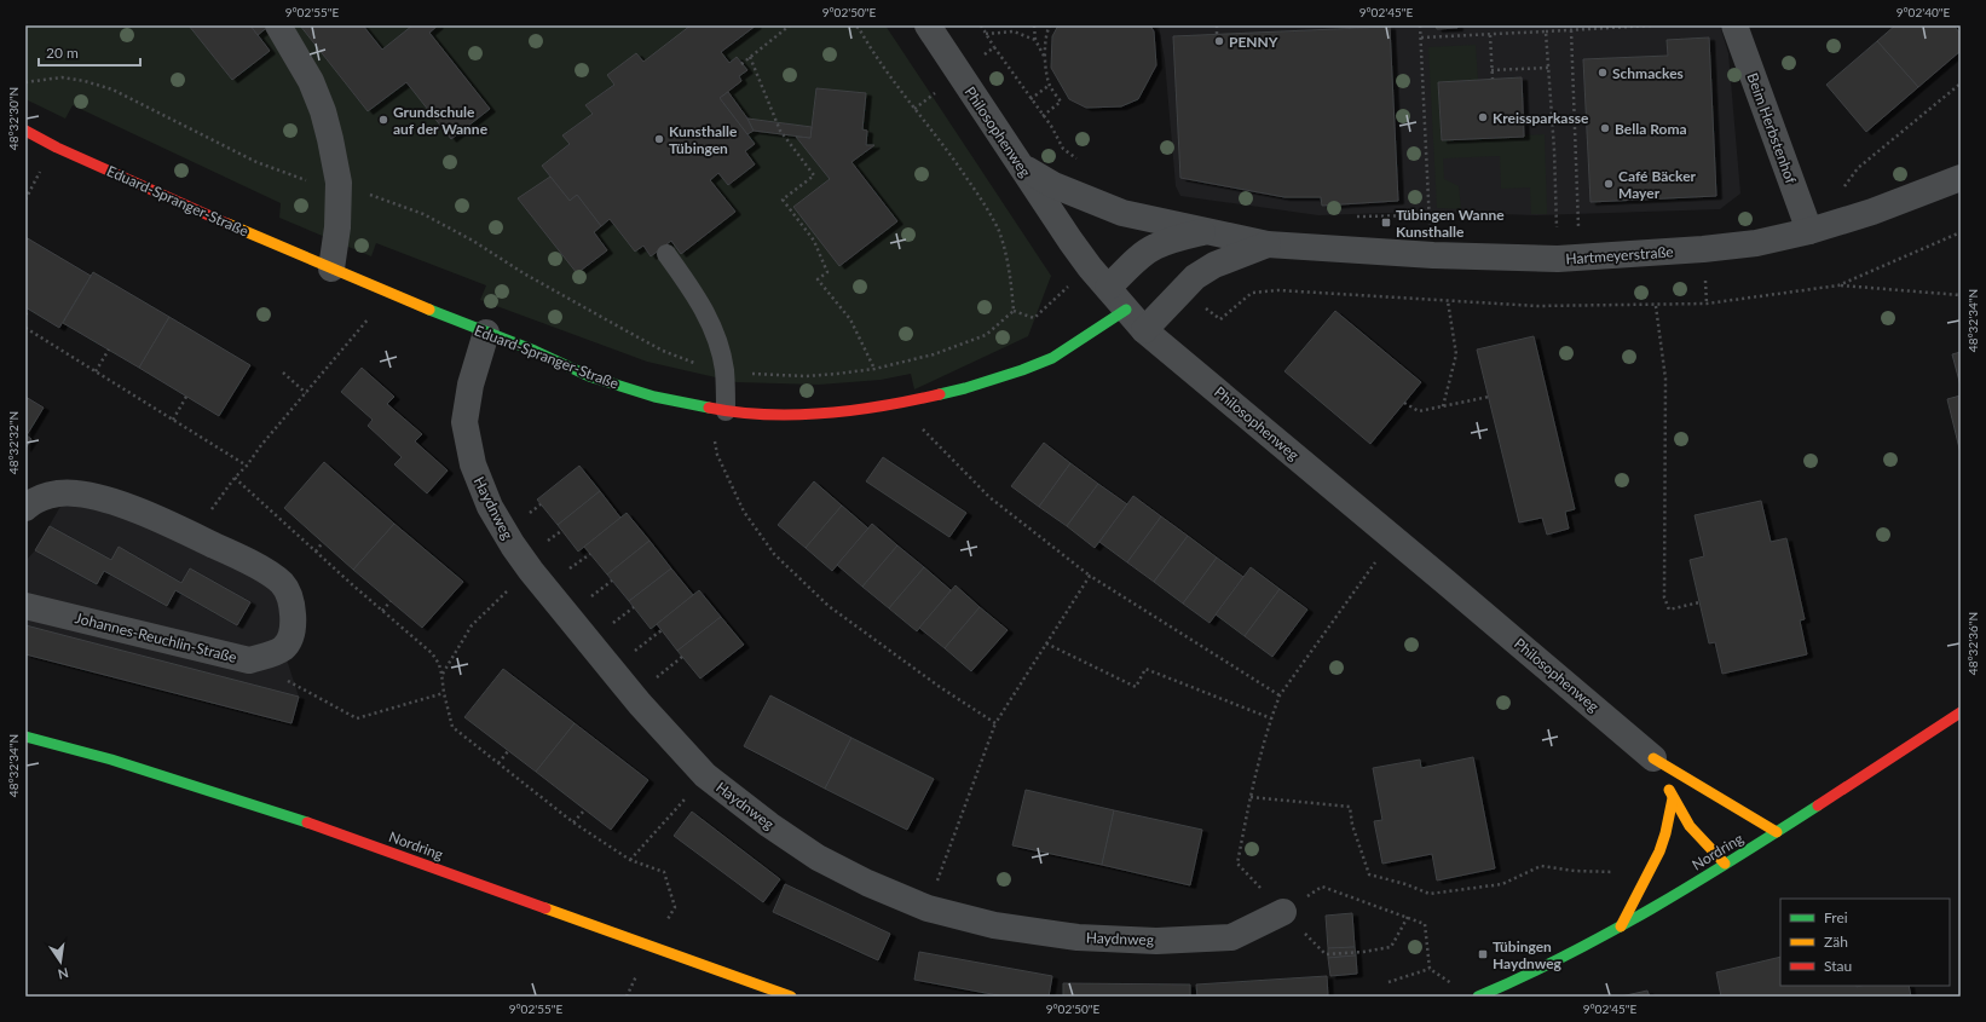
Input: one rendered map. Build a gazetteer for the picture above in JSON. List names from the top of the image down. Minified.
{"streets":{"street":["Beim Herbstenhof","Philosophenweg","Eduard-Spranger-Straße","Hartmeyerstraße","Haydnweg","Johannes-Reuchlin-Straße","Nordring"]},"crossings":[["Beim Herbstenhof","Hartmeyerstraße"],["Philosophenweg","Eduard-Spranger-Straße"],["Philosophenweg","Hartmeyerstraße"],["Eduard-Spranger-Straße","Haydnweg"]],"places":{"other":["PENNY","Schmackes","Kreissparkasse","Grundschule auf der Wanne","Bella Roma","Kunsthalle Tübingen","Café Bäcker Mayer"],"transit":["Tübingen Wanne Kunsthalle","Tübingen Haydnweg"]},"legend":["Frei","Zäh","Stau"],"scale_bar":"20 m","north":"bottom","coordinates":["9°02'55\"E","9°02'50\"E","9°02'45\"E","9°02'40\"E","48°32'30\"N","48°32'34\"N","48°32'32\"N","48°32'36\"N"]}
